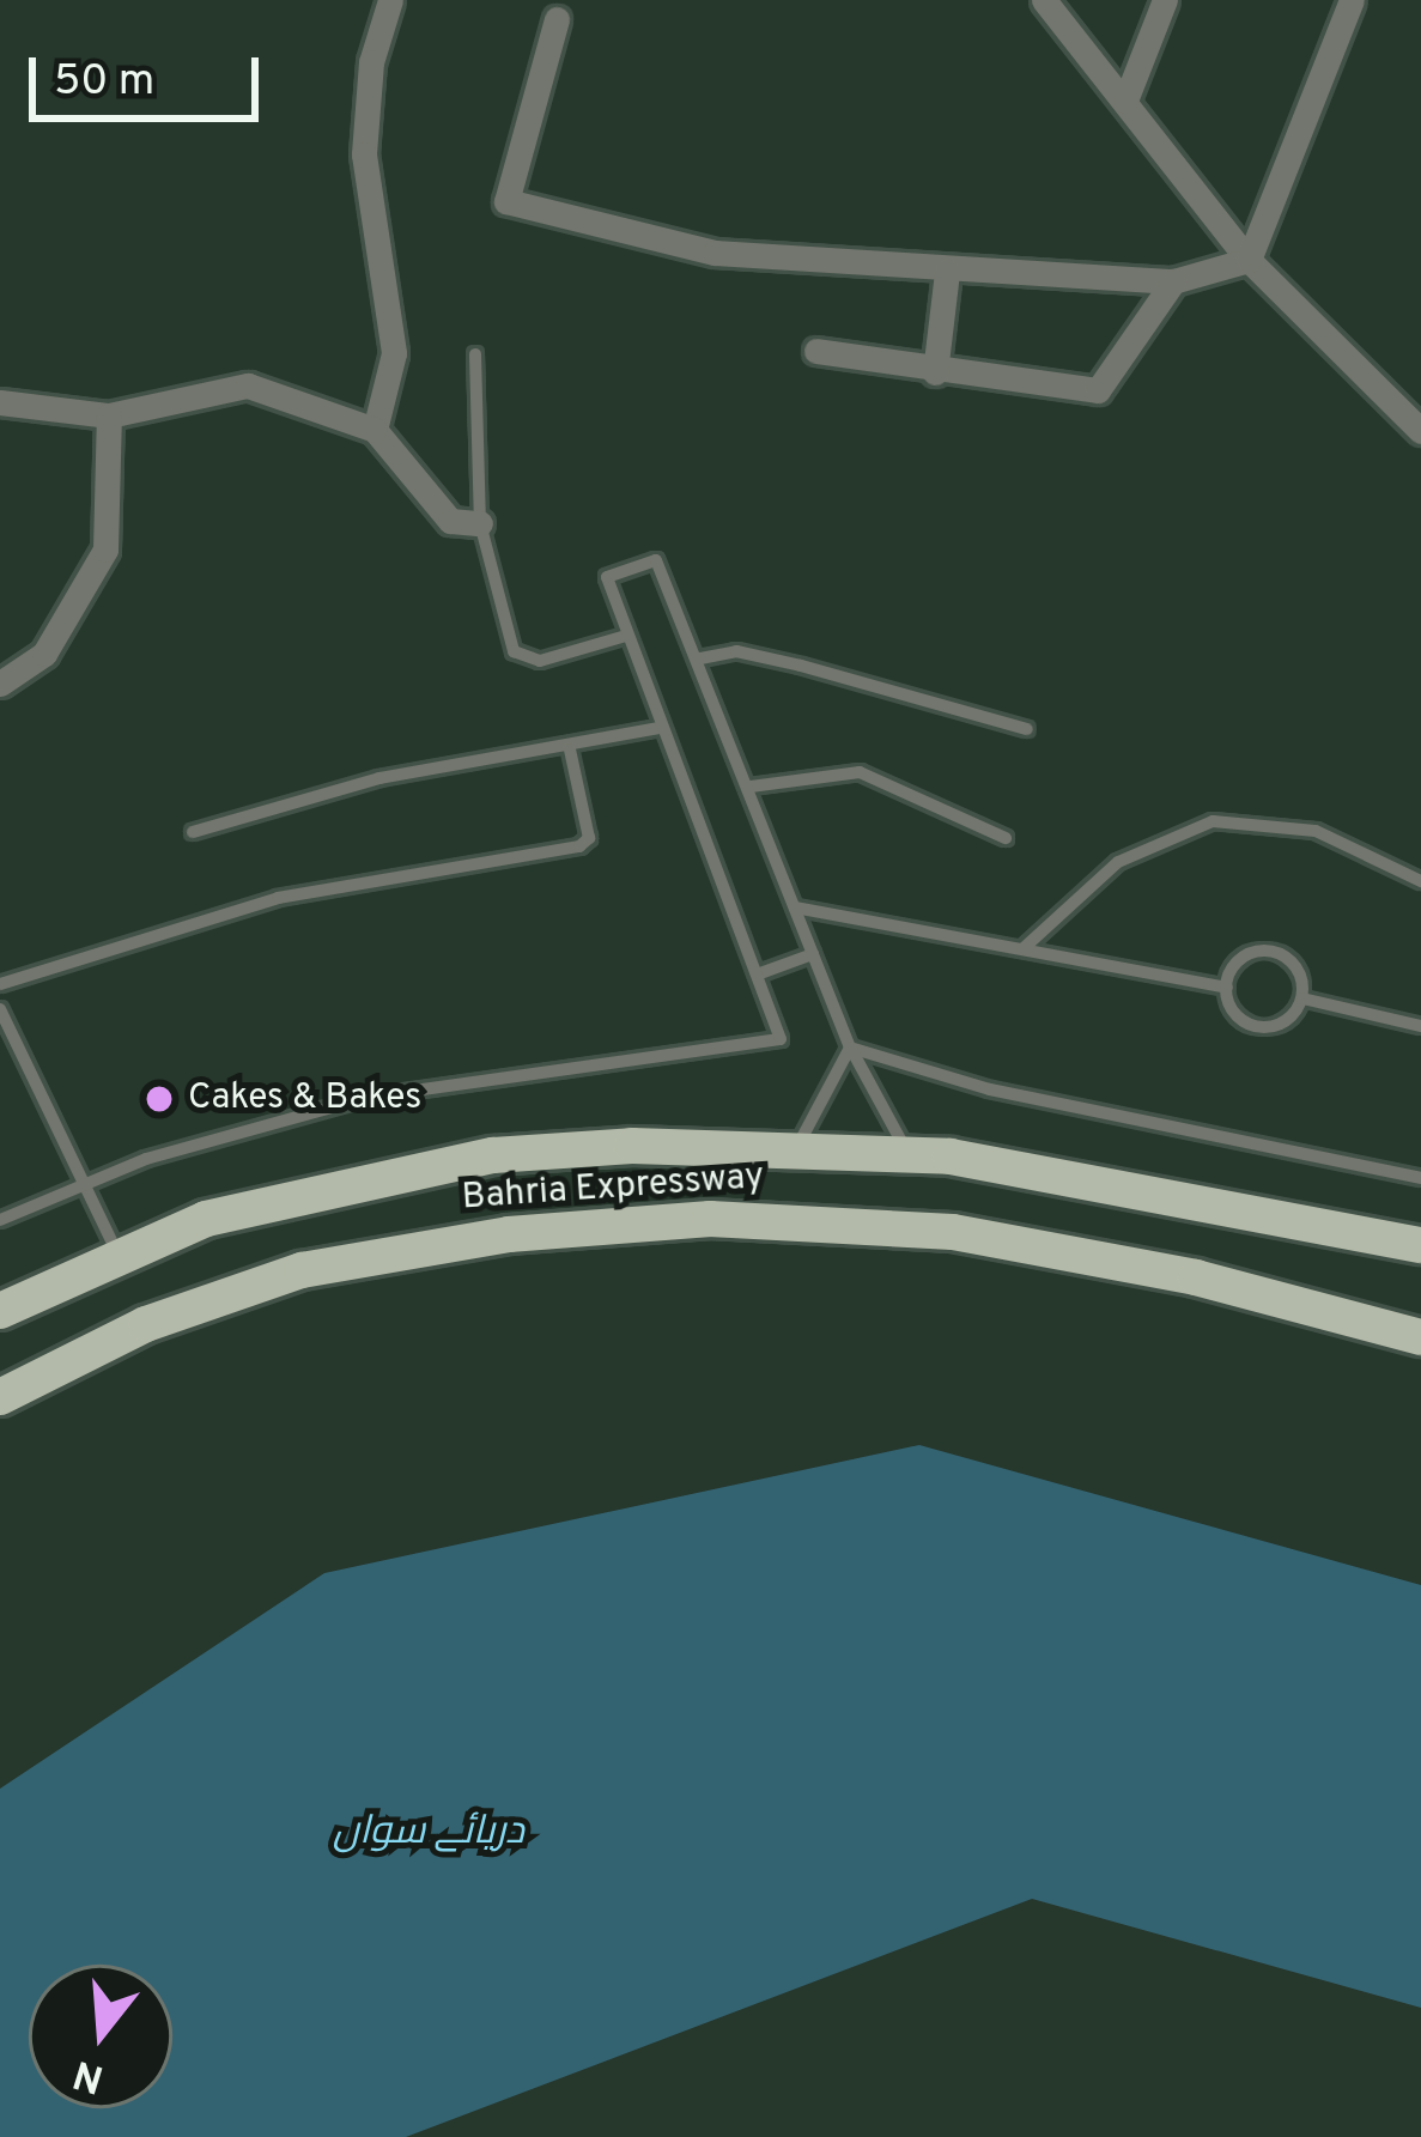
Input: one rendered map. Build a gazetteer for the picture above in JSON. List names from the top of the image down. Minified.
{"streets":{"main road":["Bahria Expressway"]},"water":["دریائے سواں"],"places":["Cakes & Bakes"],"scale_bar":"50 m","north":"bottom"}
